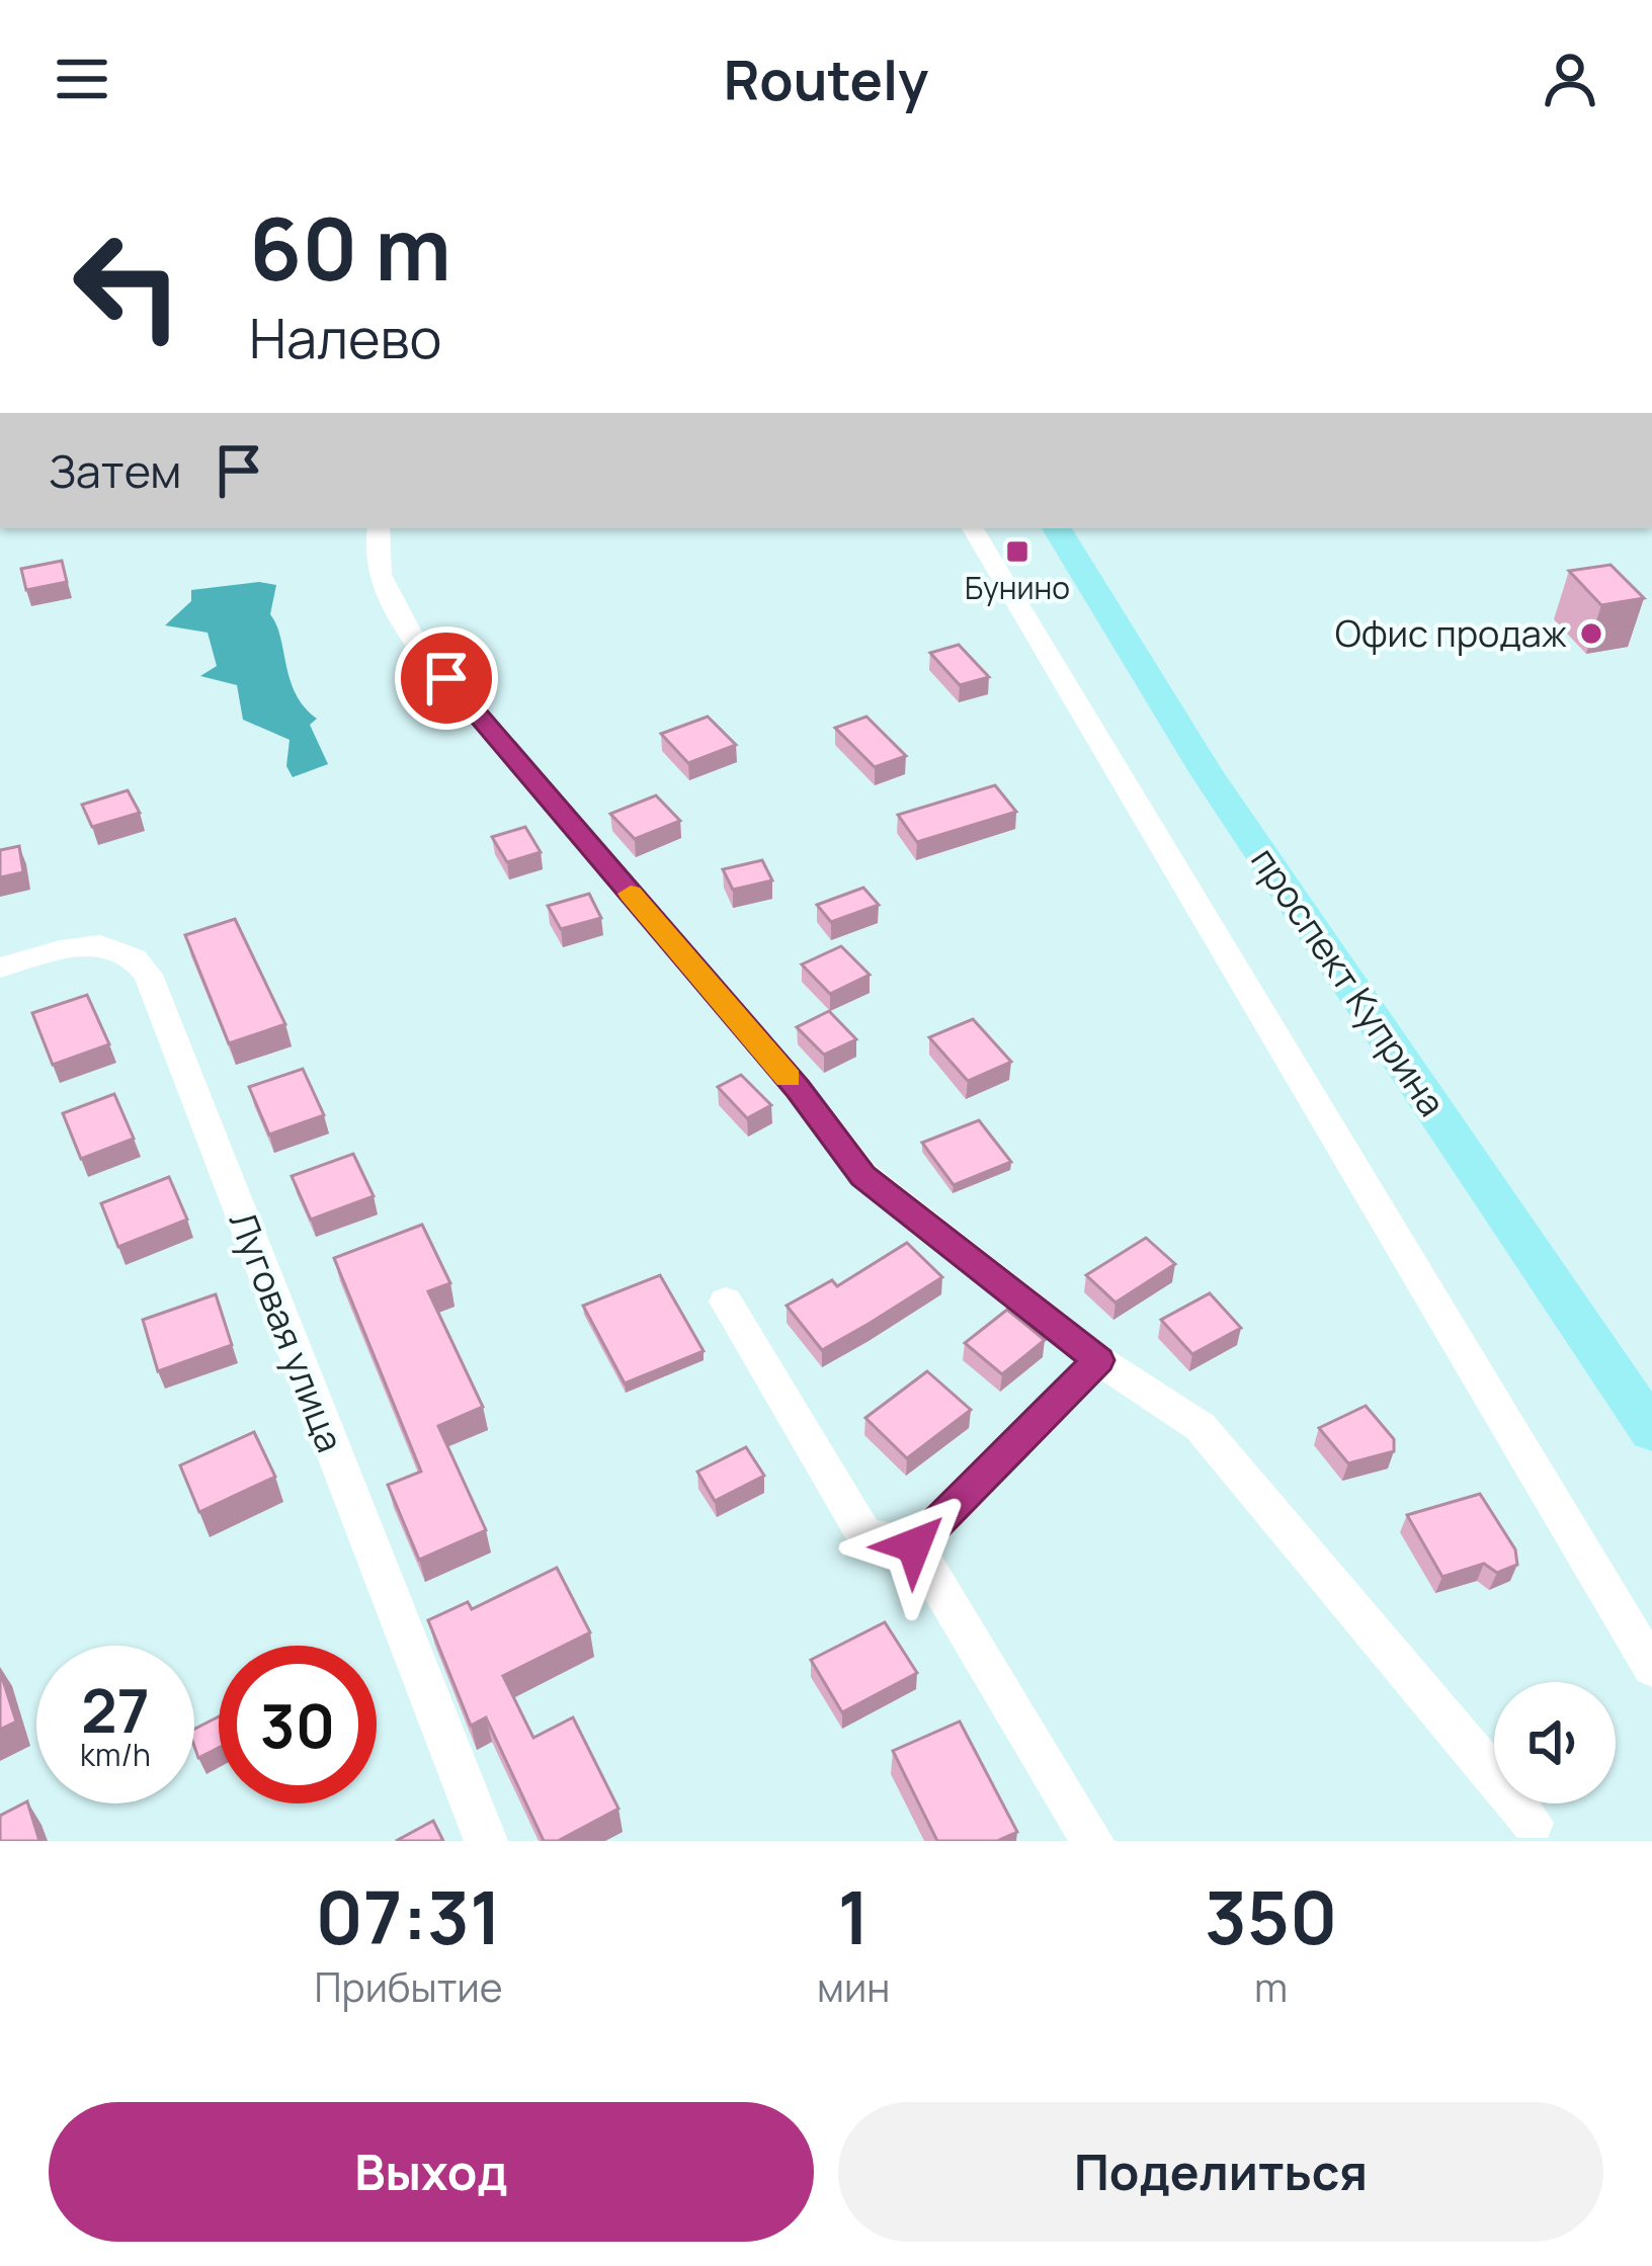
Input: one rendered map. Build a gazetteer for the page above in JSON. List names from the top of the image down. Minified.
{"streets":{"main road":["проспект Куприна"],"street":["Луговая улица"]},"places":{"transit":["Бунино"],"other":["Офис продаж"]},"page":{"header":"Routely","turn":["60 m","Налево"],"then":"Затем","speed":"27 km/h","limit":"30","eta":["07:31","Прибытие","1","мин","350","m"],"buttons":["Выход","Поделиться"]}}
